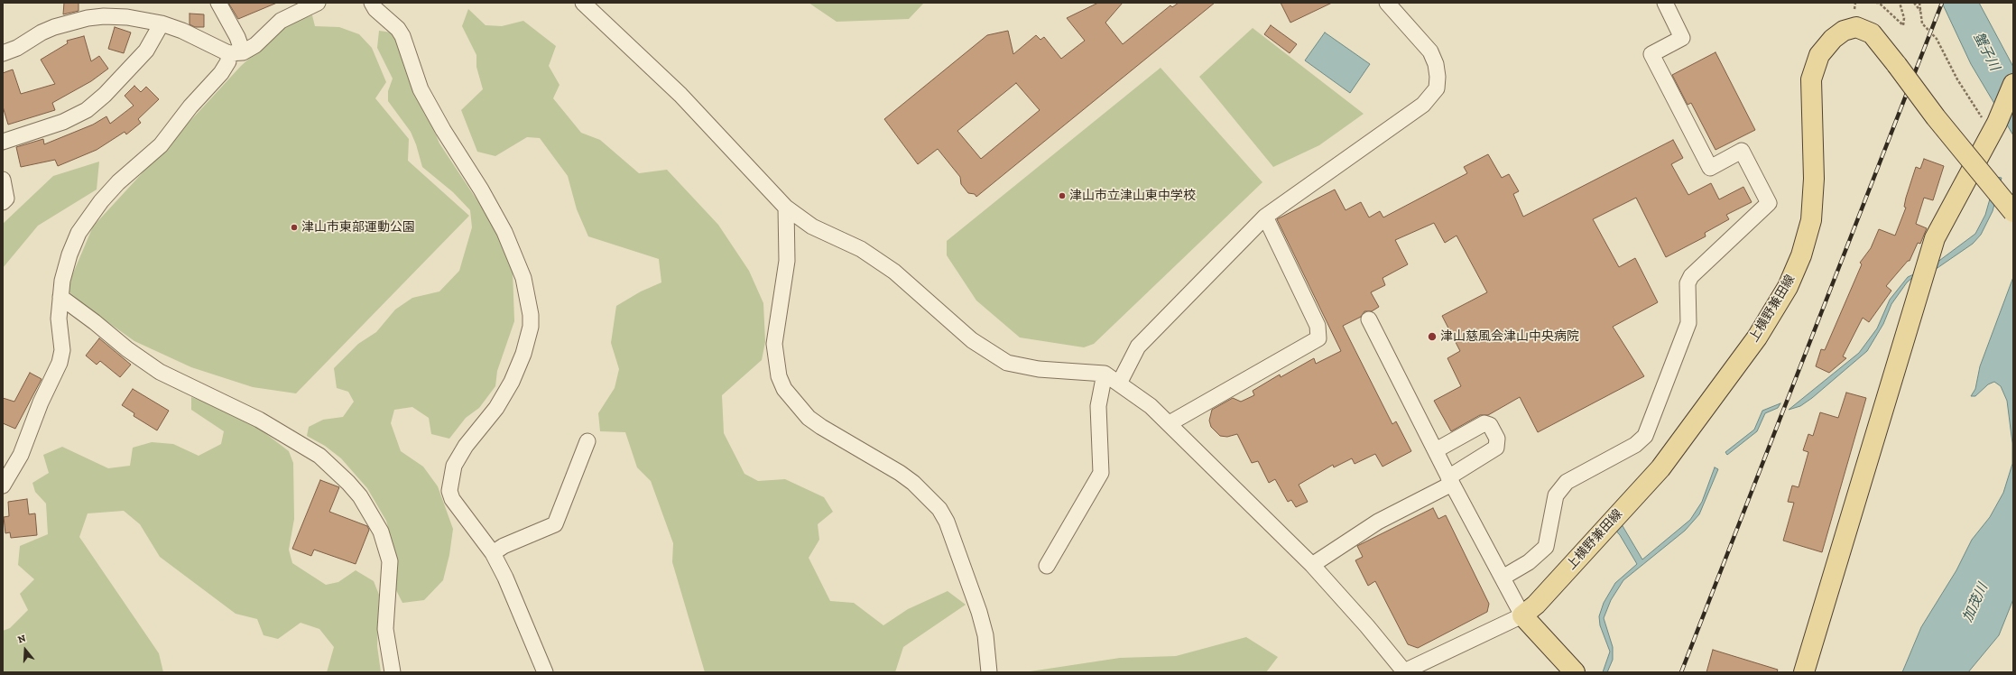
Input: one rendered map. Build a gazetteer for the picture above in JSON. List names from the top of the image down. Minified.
{"streets":{"main road":["上横野兼田線"]},"water":["蟹子川","加茂川"],"places":["津山市立津山東中学校","津山市東部運動公園","津山慈風会津山中央病院"],"north":"top"}
